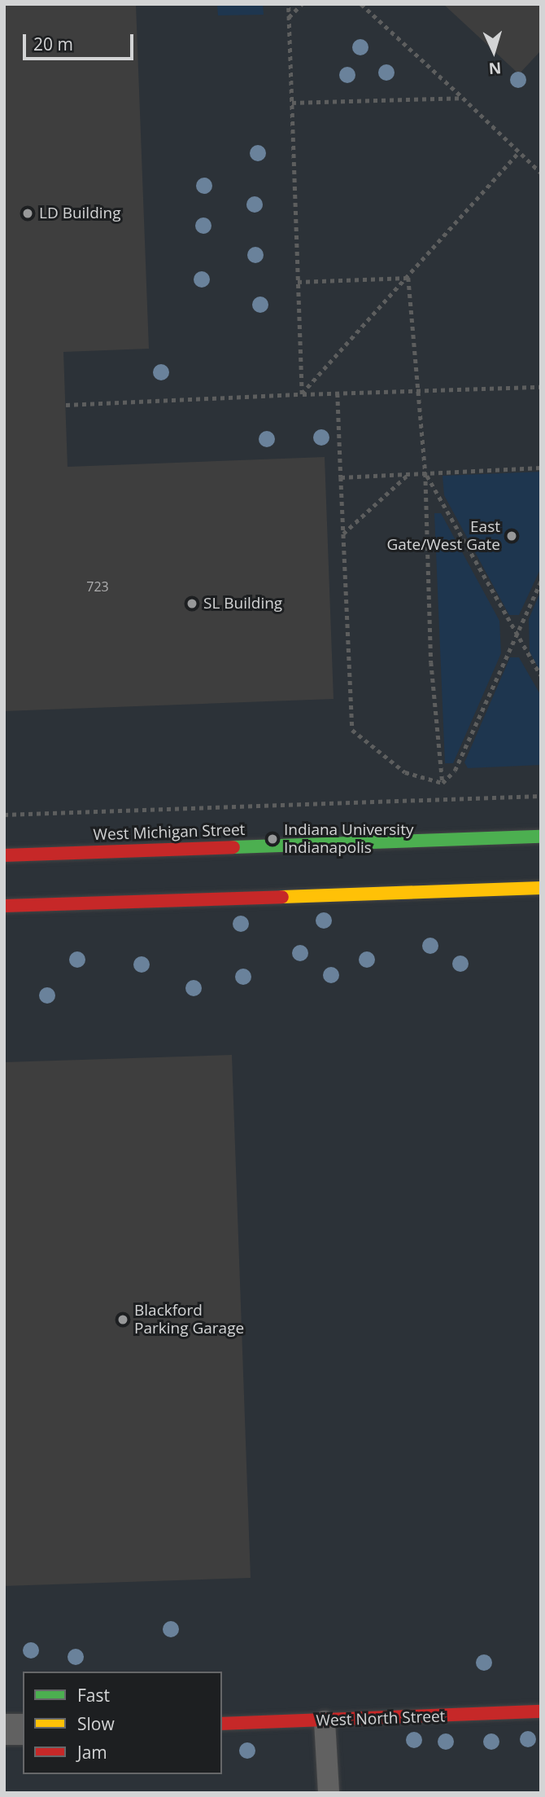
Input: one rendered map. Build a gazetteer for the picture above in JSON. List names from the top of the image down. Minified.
{"streets":{"main road":["West Michigan Street","West North Street"]},"places":["LD Building","East Gate/West Gate","SL Building","Indiana University Indianapolis","Blackford Parking Garage"],"house_numbers":["723"],"legend":["Fast","Slow","Jam"],"scale_bar":"20 m","north":"bottom"}
